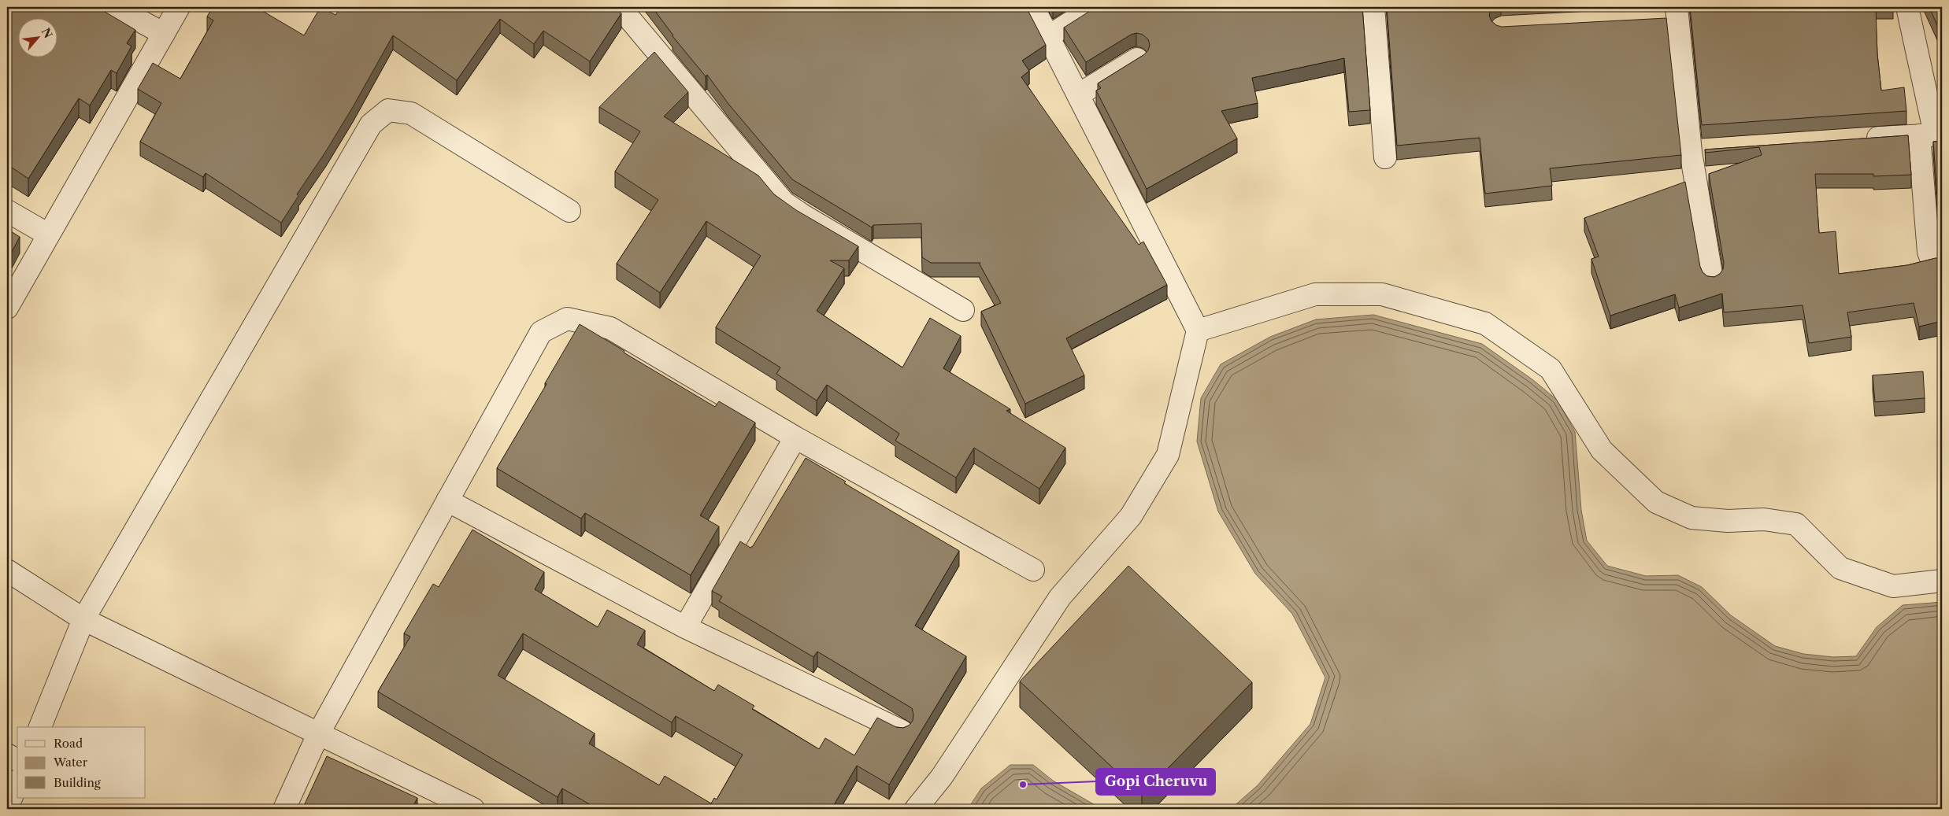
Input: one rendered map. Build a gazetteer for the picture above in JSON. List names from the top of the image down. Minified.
{"places":["Gopi Cheruvu"],"legend":["Road","Water","Building"],"north":"top right"}
